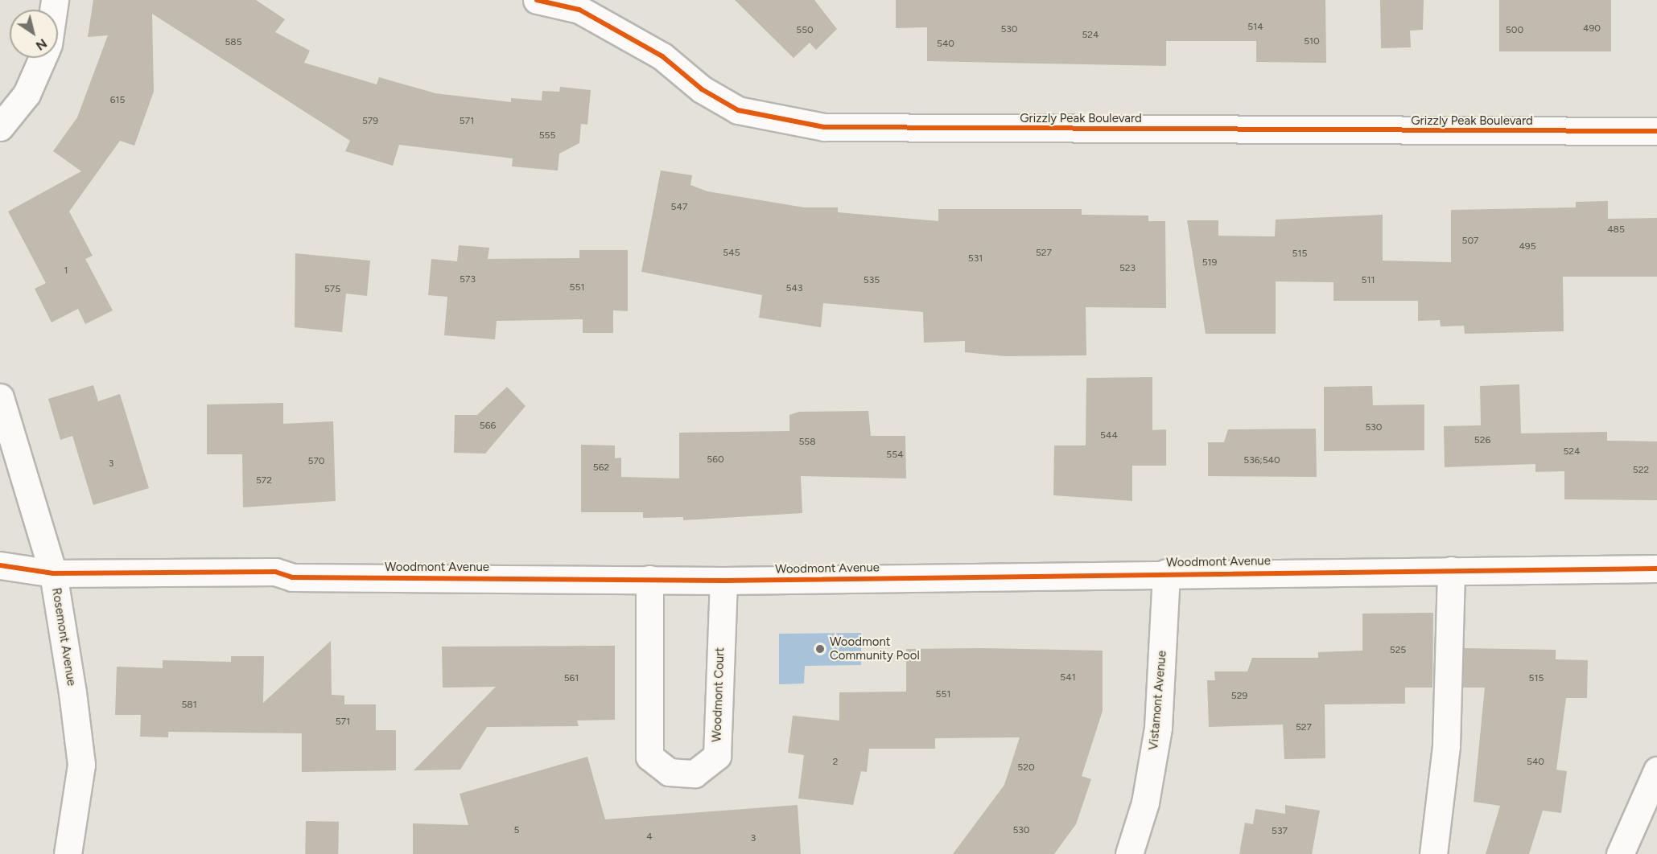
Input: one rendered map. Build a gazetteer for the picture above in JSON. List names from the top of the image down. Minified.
{"streets":{"street":["Grizzly Peak Boulevard","Woodmont Avenue","Rosemont Avenue","Woodmont Court","Vistamont Avenue"]},"crossings":[["Woodmont Avenue","Rosemont Avenue"],["Woodmont Avenue","Woodmont Court"],["Woodmont Avenue","Vistamont Avenue"]],"places":["Woodmont Community Pool"],"house_numbers":["514","490","530","550","500","524","510","585","540","615","579","571","555","547","485","507","495","545","527","515","531","519","523","1","573","535","511","551","543","575","566","530","544","526","558","524","554","560","536;540","570","3","562","522","572","525","541","561","515","551","529","581","571","527","2","540","520","5","530","537","4","3"],"north":"bottom right"}
